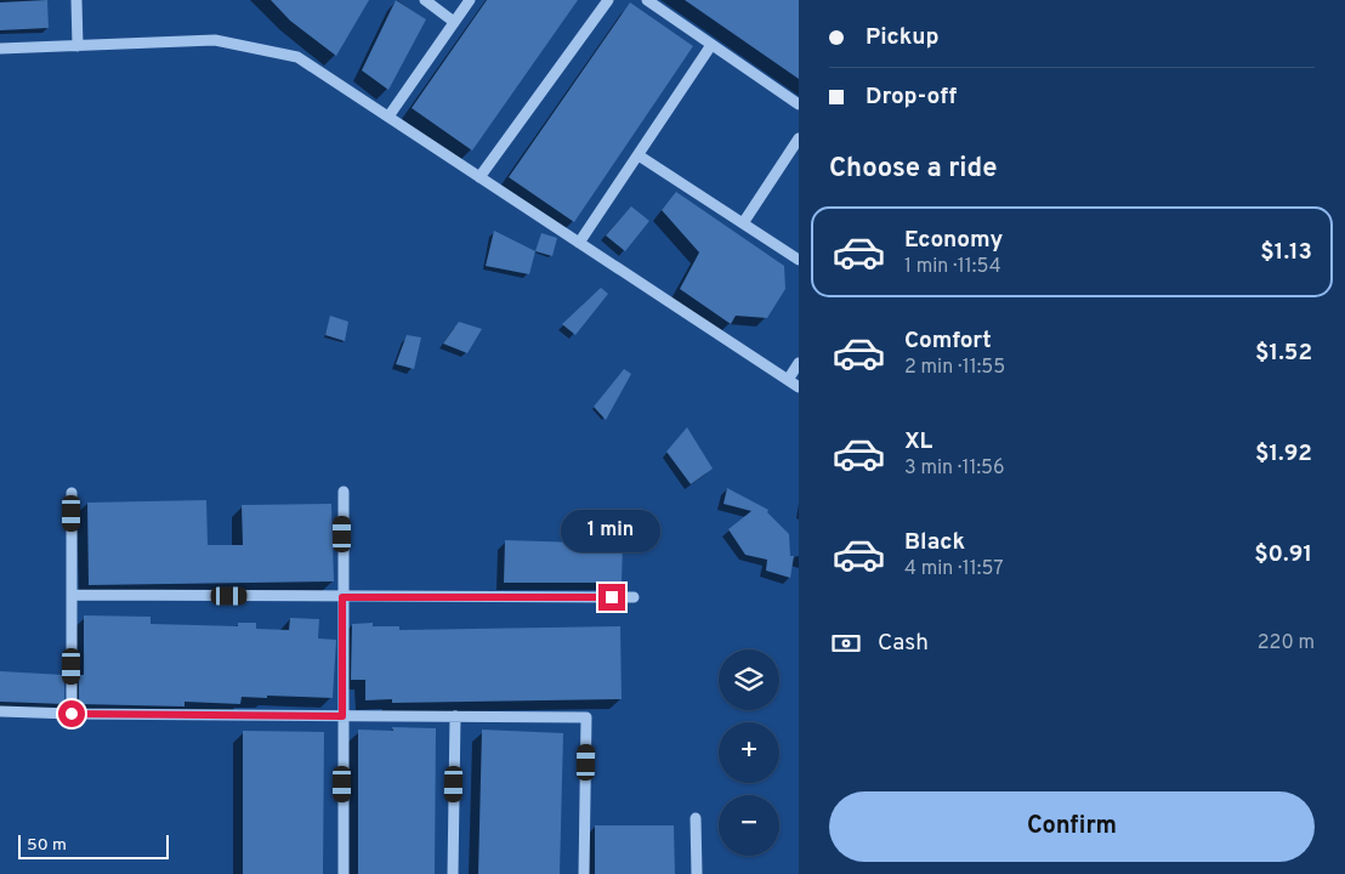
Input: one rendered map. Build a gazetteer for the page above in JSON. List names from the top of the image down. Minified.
{"scale_bar":"50 m","page":{"banner":["Pickup","Drop-off"],"heading":"Choose a ride","list":[{"name":"Economy","note":"1 min · 11:54","value":"$1.13"},{"name":"Comfort","note":"2 min · 11:55","value":"$1.52"},{"name":"XL","note":"3 min · 11:56","value":"$1.92"},{"name":"Black","note":"4 min · 11:57","value":"$0.91"}],"bubble":"1 min","pay":["Cash","220 m"],"map_buttons":["+","−"],"buttons":"Confirm","scale":"50 m"}}
